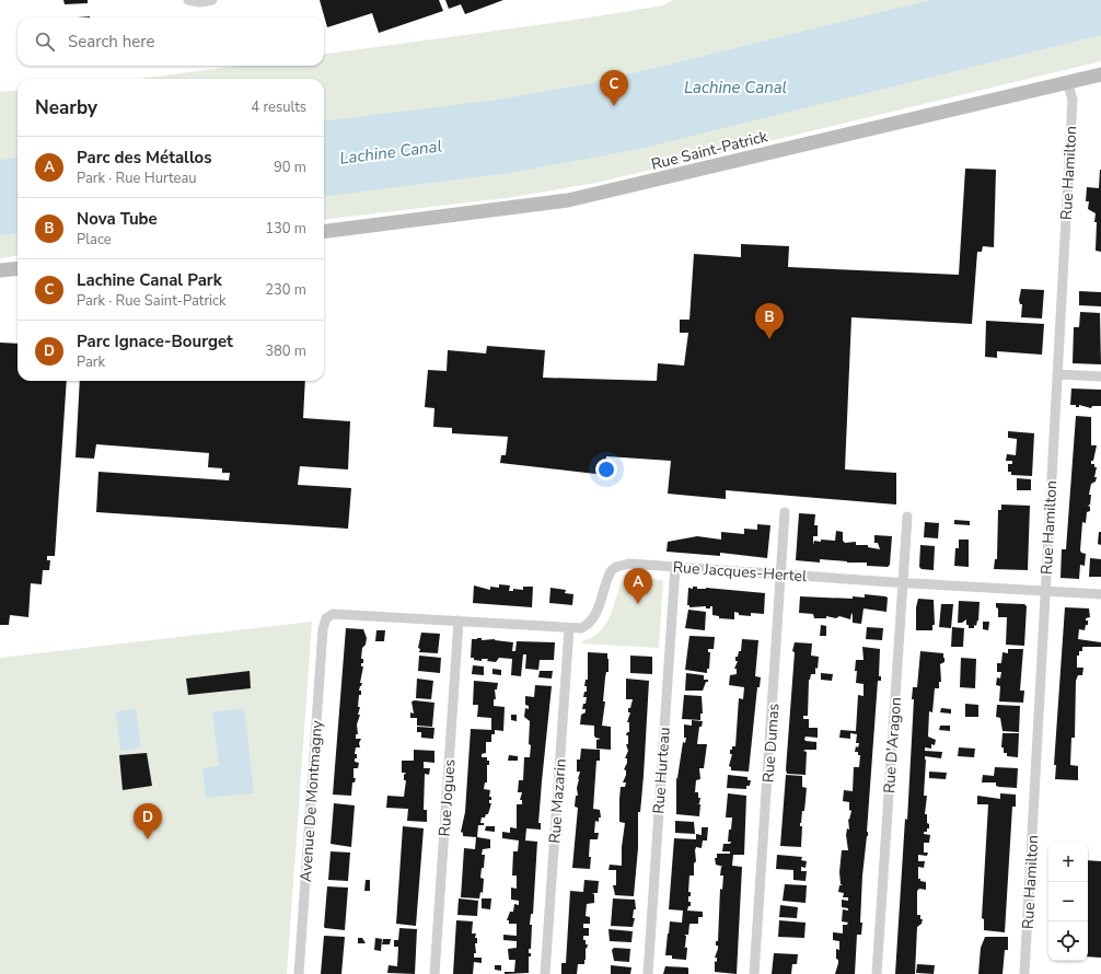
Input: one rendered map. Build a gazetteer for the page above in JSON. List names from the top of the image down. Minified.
{"streets":{"main road":["Rue Saint-Patrick"],"street":["Rue Hamilton","Rue Jacques-Hertel","Rue Dumas","Rue D'Aragon","Rue Hurteau","Rue Jogues","Avenue De Montmagny","Rue Mazarin"]},"crossings":[["Rue Saint-Patrick","Rue Hamilton"],["Rue Hamilton","Rue Jacques-Hertel"],["Rue Jacques-Hertel","Rue Dumas"],["Rue Jacques-Hertel","Rue D'Aragon"],["Rue Jacques-Hertel","Rue Hurteau"],["Rue Jacques-Hertel","Rue Jogues"],["Rue Jacques-Hertel","Avenue De Montmagny"],["Rue Jacques-Hertel","Rue Mazarin"]],"water":["Lachine Canal"],"page":{"search":"Search here","pins":["C","B","A","D"],"heading":["Nearby","4 results"],"list":[{"mark":"A","name":"Parc des Métallos","note":"Park · Rue Hurteau","value":"90 m"},{"mark":"B","name":"Nova Tube","note":"Place","value":"130 m"},{"mark":"C","name":"Lachine Canal Park","note":"Park · Rue Saint-Patrick","value":"230 m"},{"mark":"D","name":"Parc Ignace-Bourget","note":"Park","value":"380 m"}],"map_buttons":["+","−"]}}
